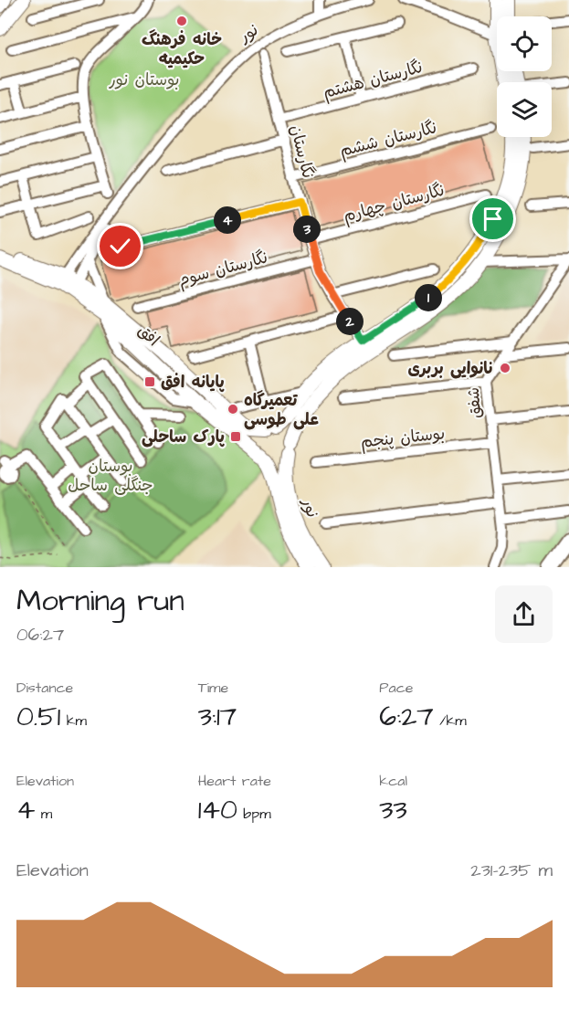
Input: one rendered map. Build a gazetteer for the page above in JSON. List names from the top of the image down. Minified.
{"streets":{"main road":["نور","افق"],"street":["نگارستان هشتم","نگارستان ششم","نگارستان","نگارستان چهارم","نگارستان سوم","شفق","بوستان پنجم"]},"crossings":[["نور","افق"],["نگارستان هشتم","نگارستان"],["نگارستان ششم","نگارستان"],["نگارستان","نگارستان چهارم"],["نگارستان","نگارستان سوم"],["شفق","بوستان پنجم"]],"parks":["بوستان نور","بوستان جنگلی ساحل"],"places":{"other":["خانه فرهنگ حکیمیه","نانوایی بربری","تعمیرگاه علی طوسی"],"transit":["پایانه افق","پارک ساحلی"]},"page":{"pins":["4","3","1","2"],"heading":["Morning run","06:27"],"stats":[["Distance","0.51 km"],["Time","3:17"],["Pace","6:27 /km"],["Elevation","4 m"],["Heart rate","140 bpm"],["kcal","33"]],"chart":["Elevation","231–235 m"]}}
